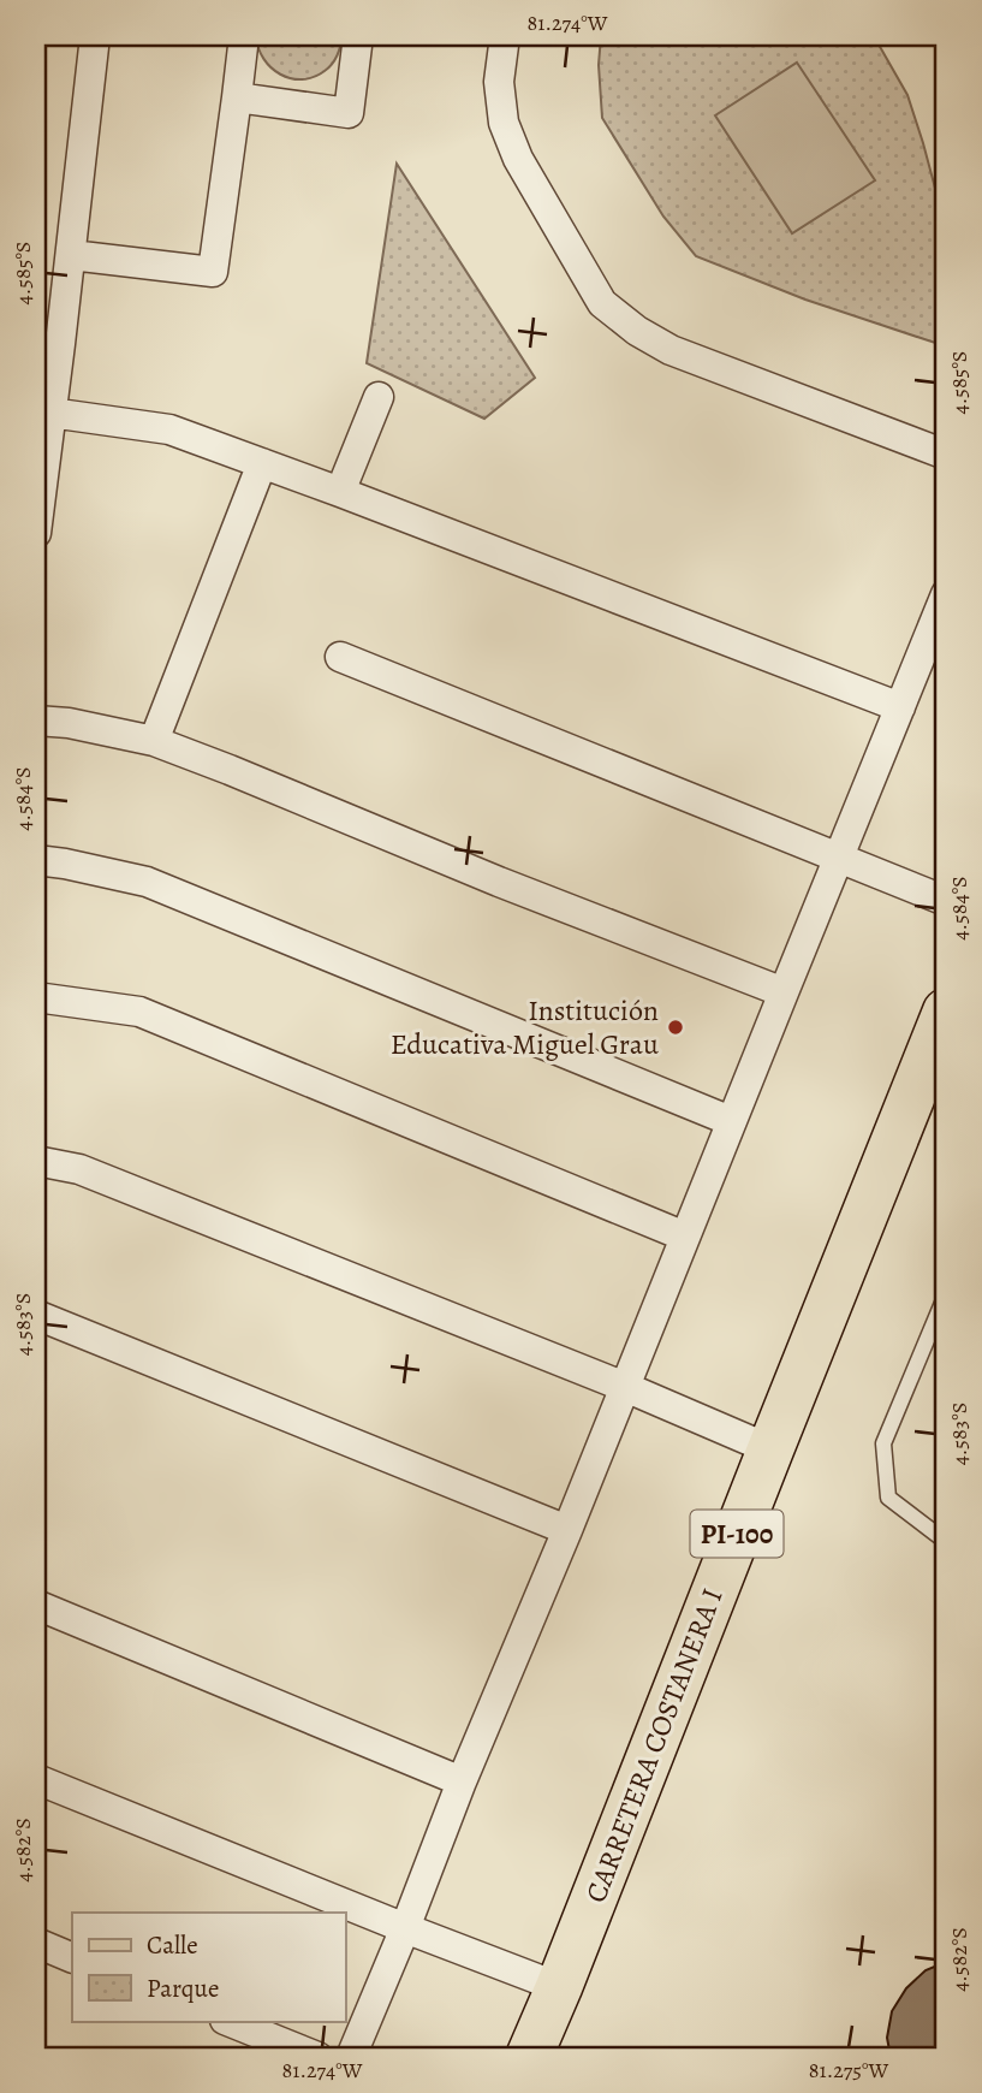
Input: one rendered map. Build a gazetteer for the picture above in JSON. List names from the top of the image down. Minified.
{"streets":{"main road":["PI-100","CARRETERA COSTANERA I"]},"places":["Institución Educativa Miguel Grau"],"legend":["Calle","Parque"],"coordinates":["81.274°W","4.585°S","4.584°S","4.583°S","4.582°S","81.275°W"]}
